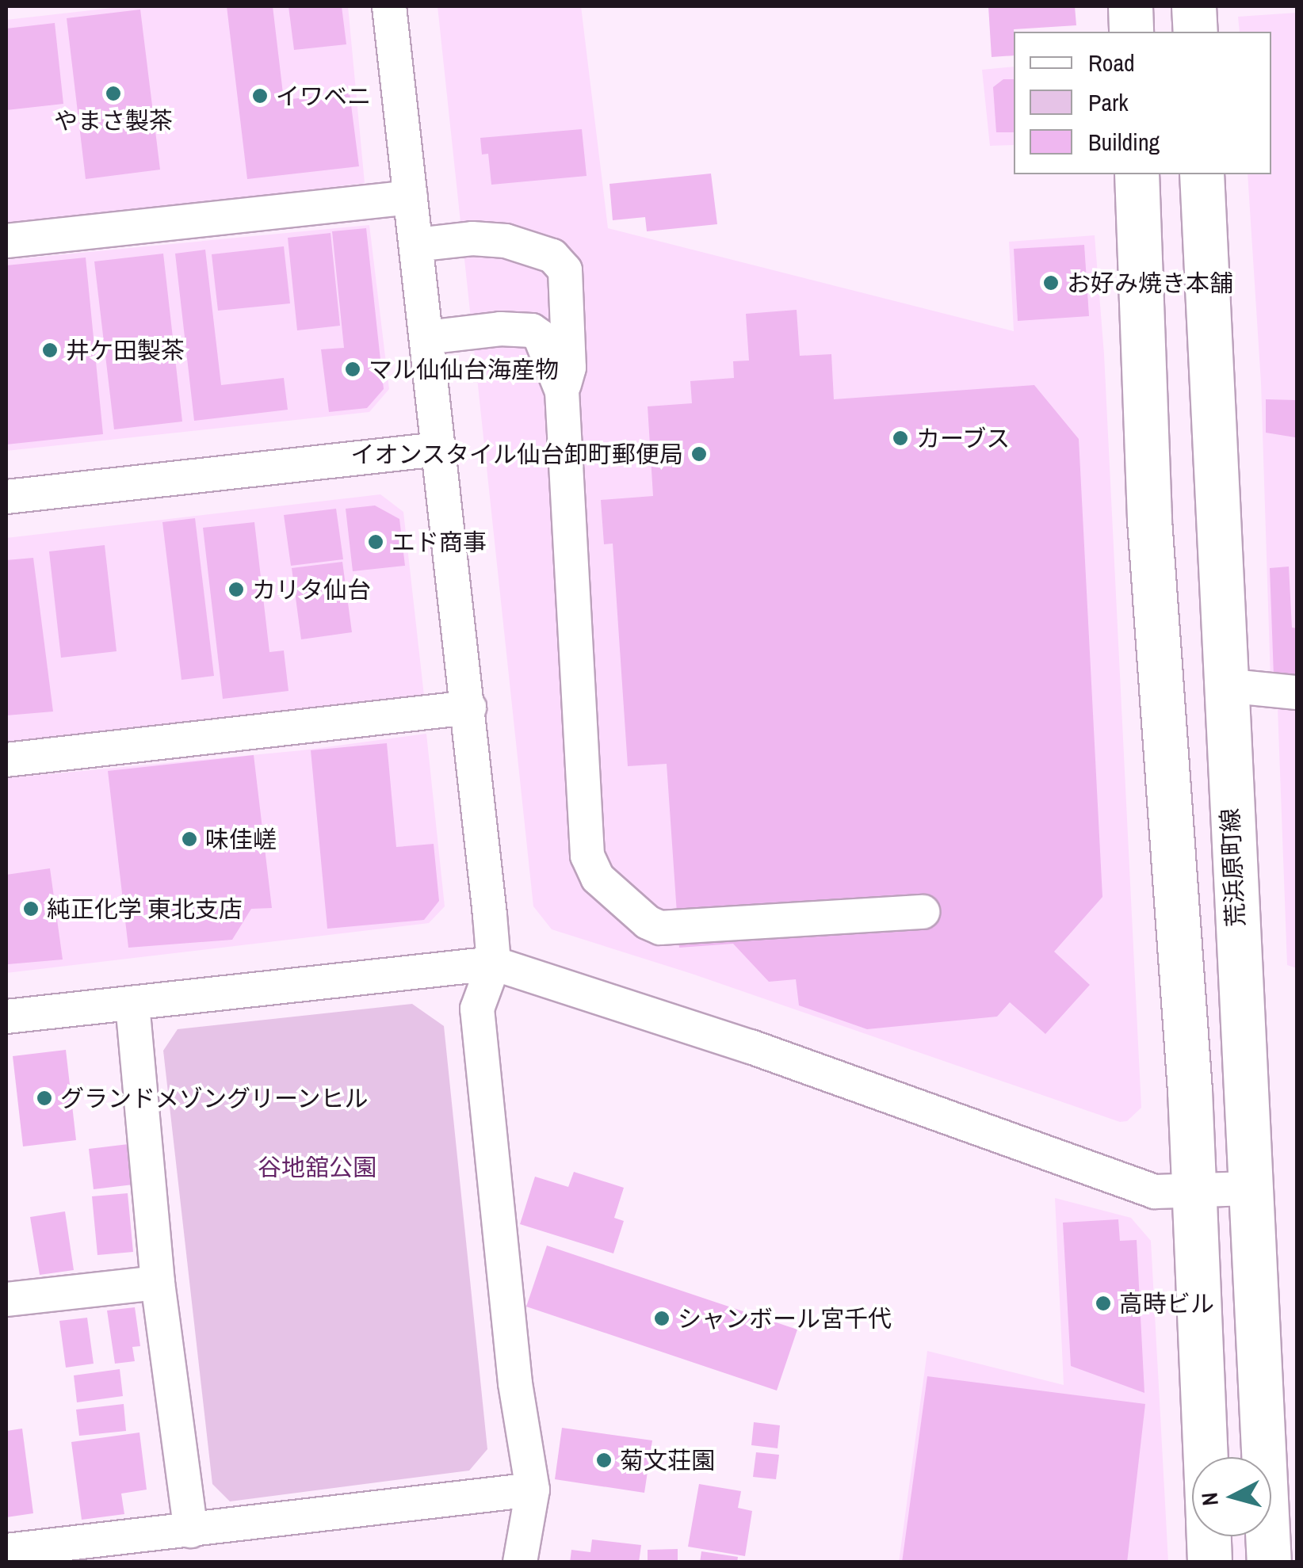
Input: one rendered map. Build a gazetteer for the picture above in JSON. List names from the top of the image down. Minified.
{"streets":{"main road":["荒浜原町線"]},"parks":["谷地舘公園"],"places":["やまさ製茶","イワベニ","お好み焼き本舗","井ケ田製茶","マル仙仙台海産物","カーブス","イオンスタイル仙台卸町郵便局","エド商事","カリタ仙台","味佳嵯","純正化学 東北支店","グランドメゾングリーンヒル","高時ビル","シャンボール宮千代","菊文荘園"],"legend":["Road","Park","Building"],"north":"left"}
